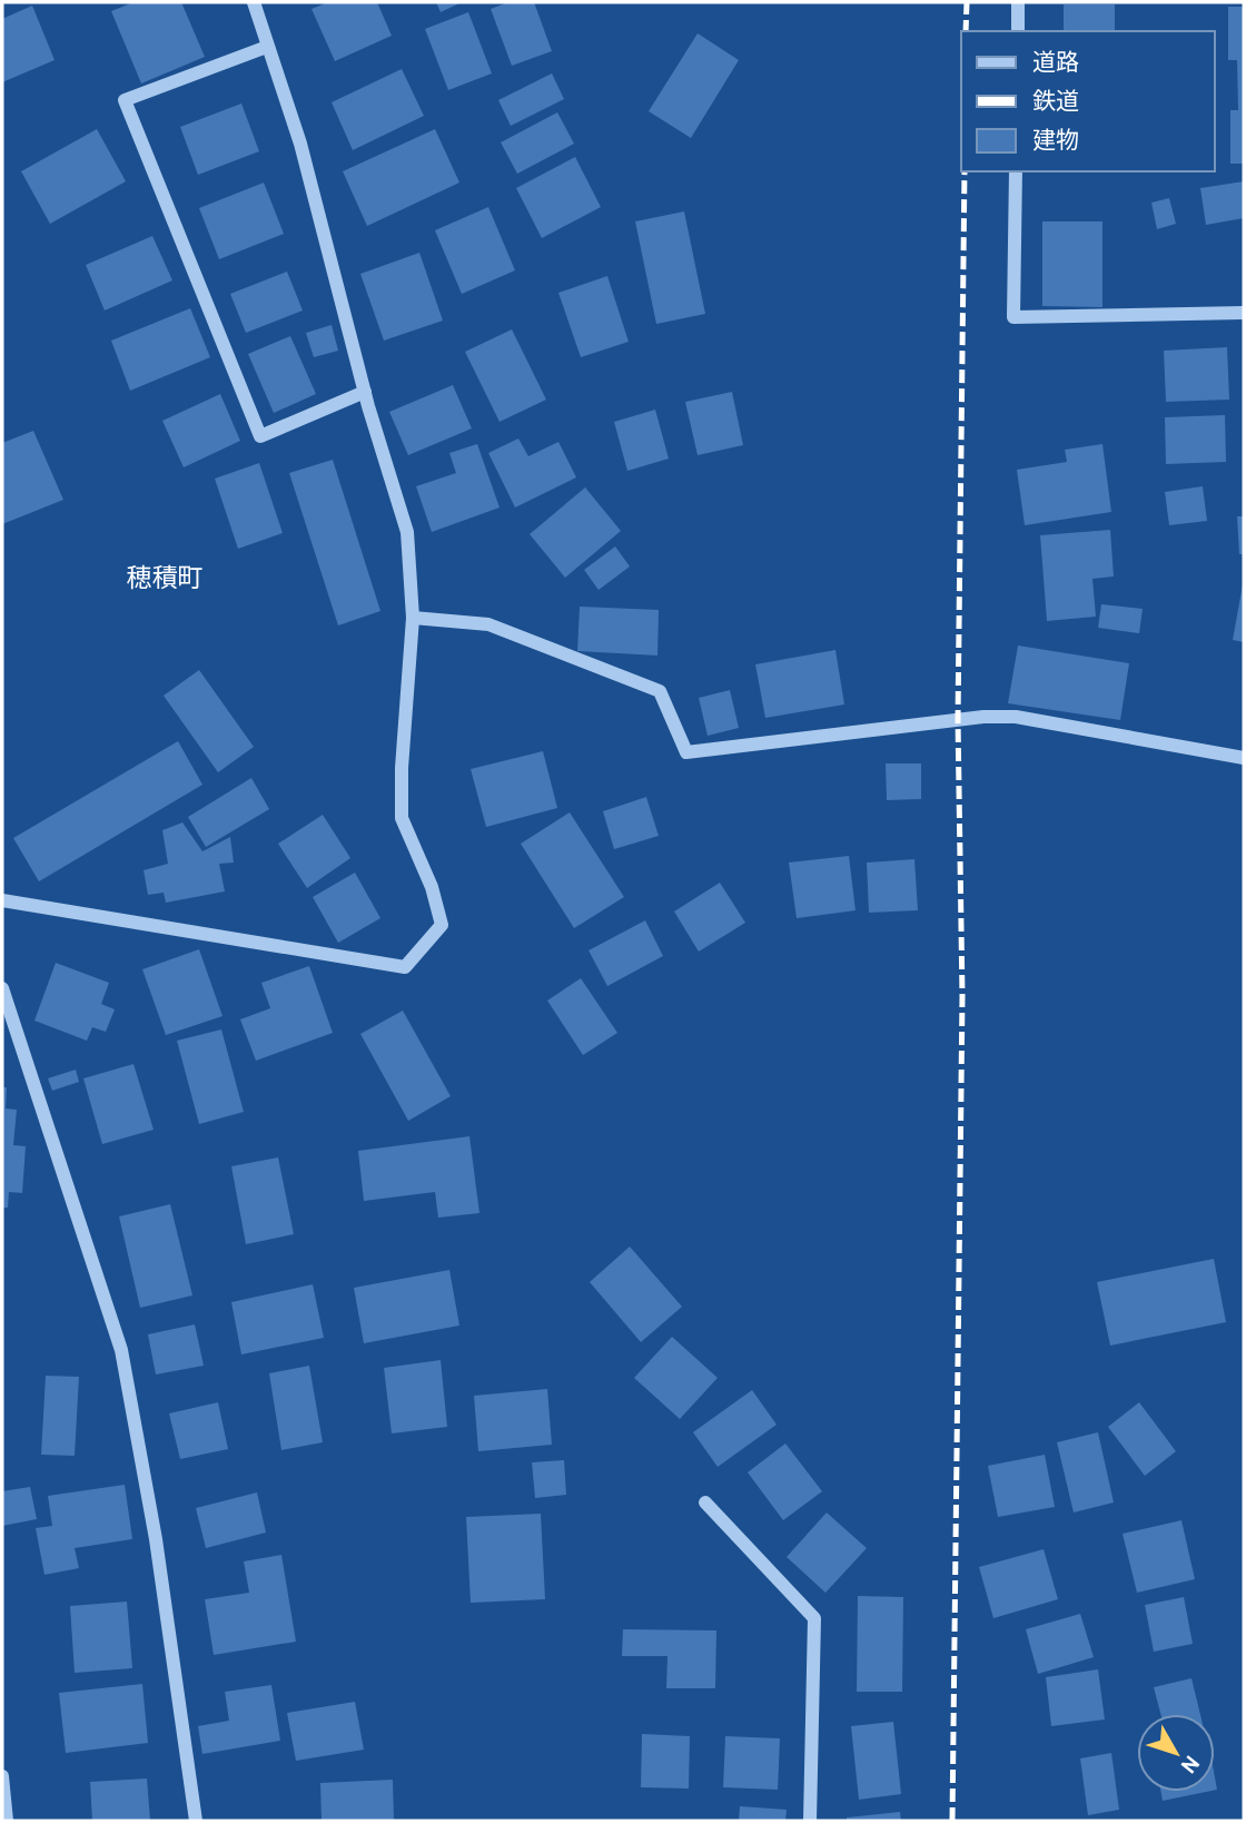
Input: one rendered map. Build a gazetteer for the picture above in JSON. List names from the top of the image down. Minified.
{"districts":["穂積町"],"legend":["道路","鉄道","建物"],"north":"bottom right"}
